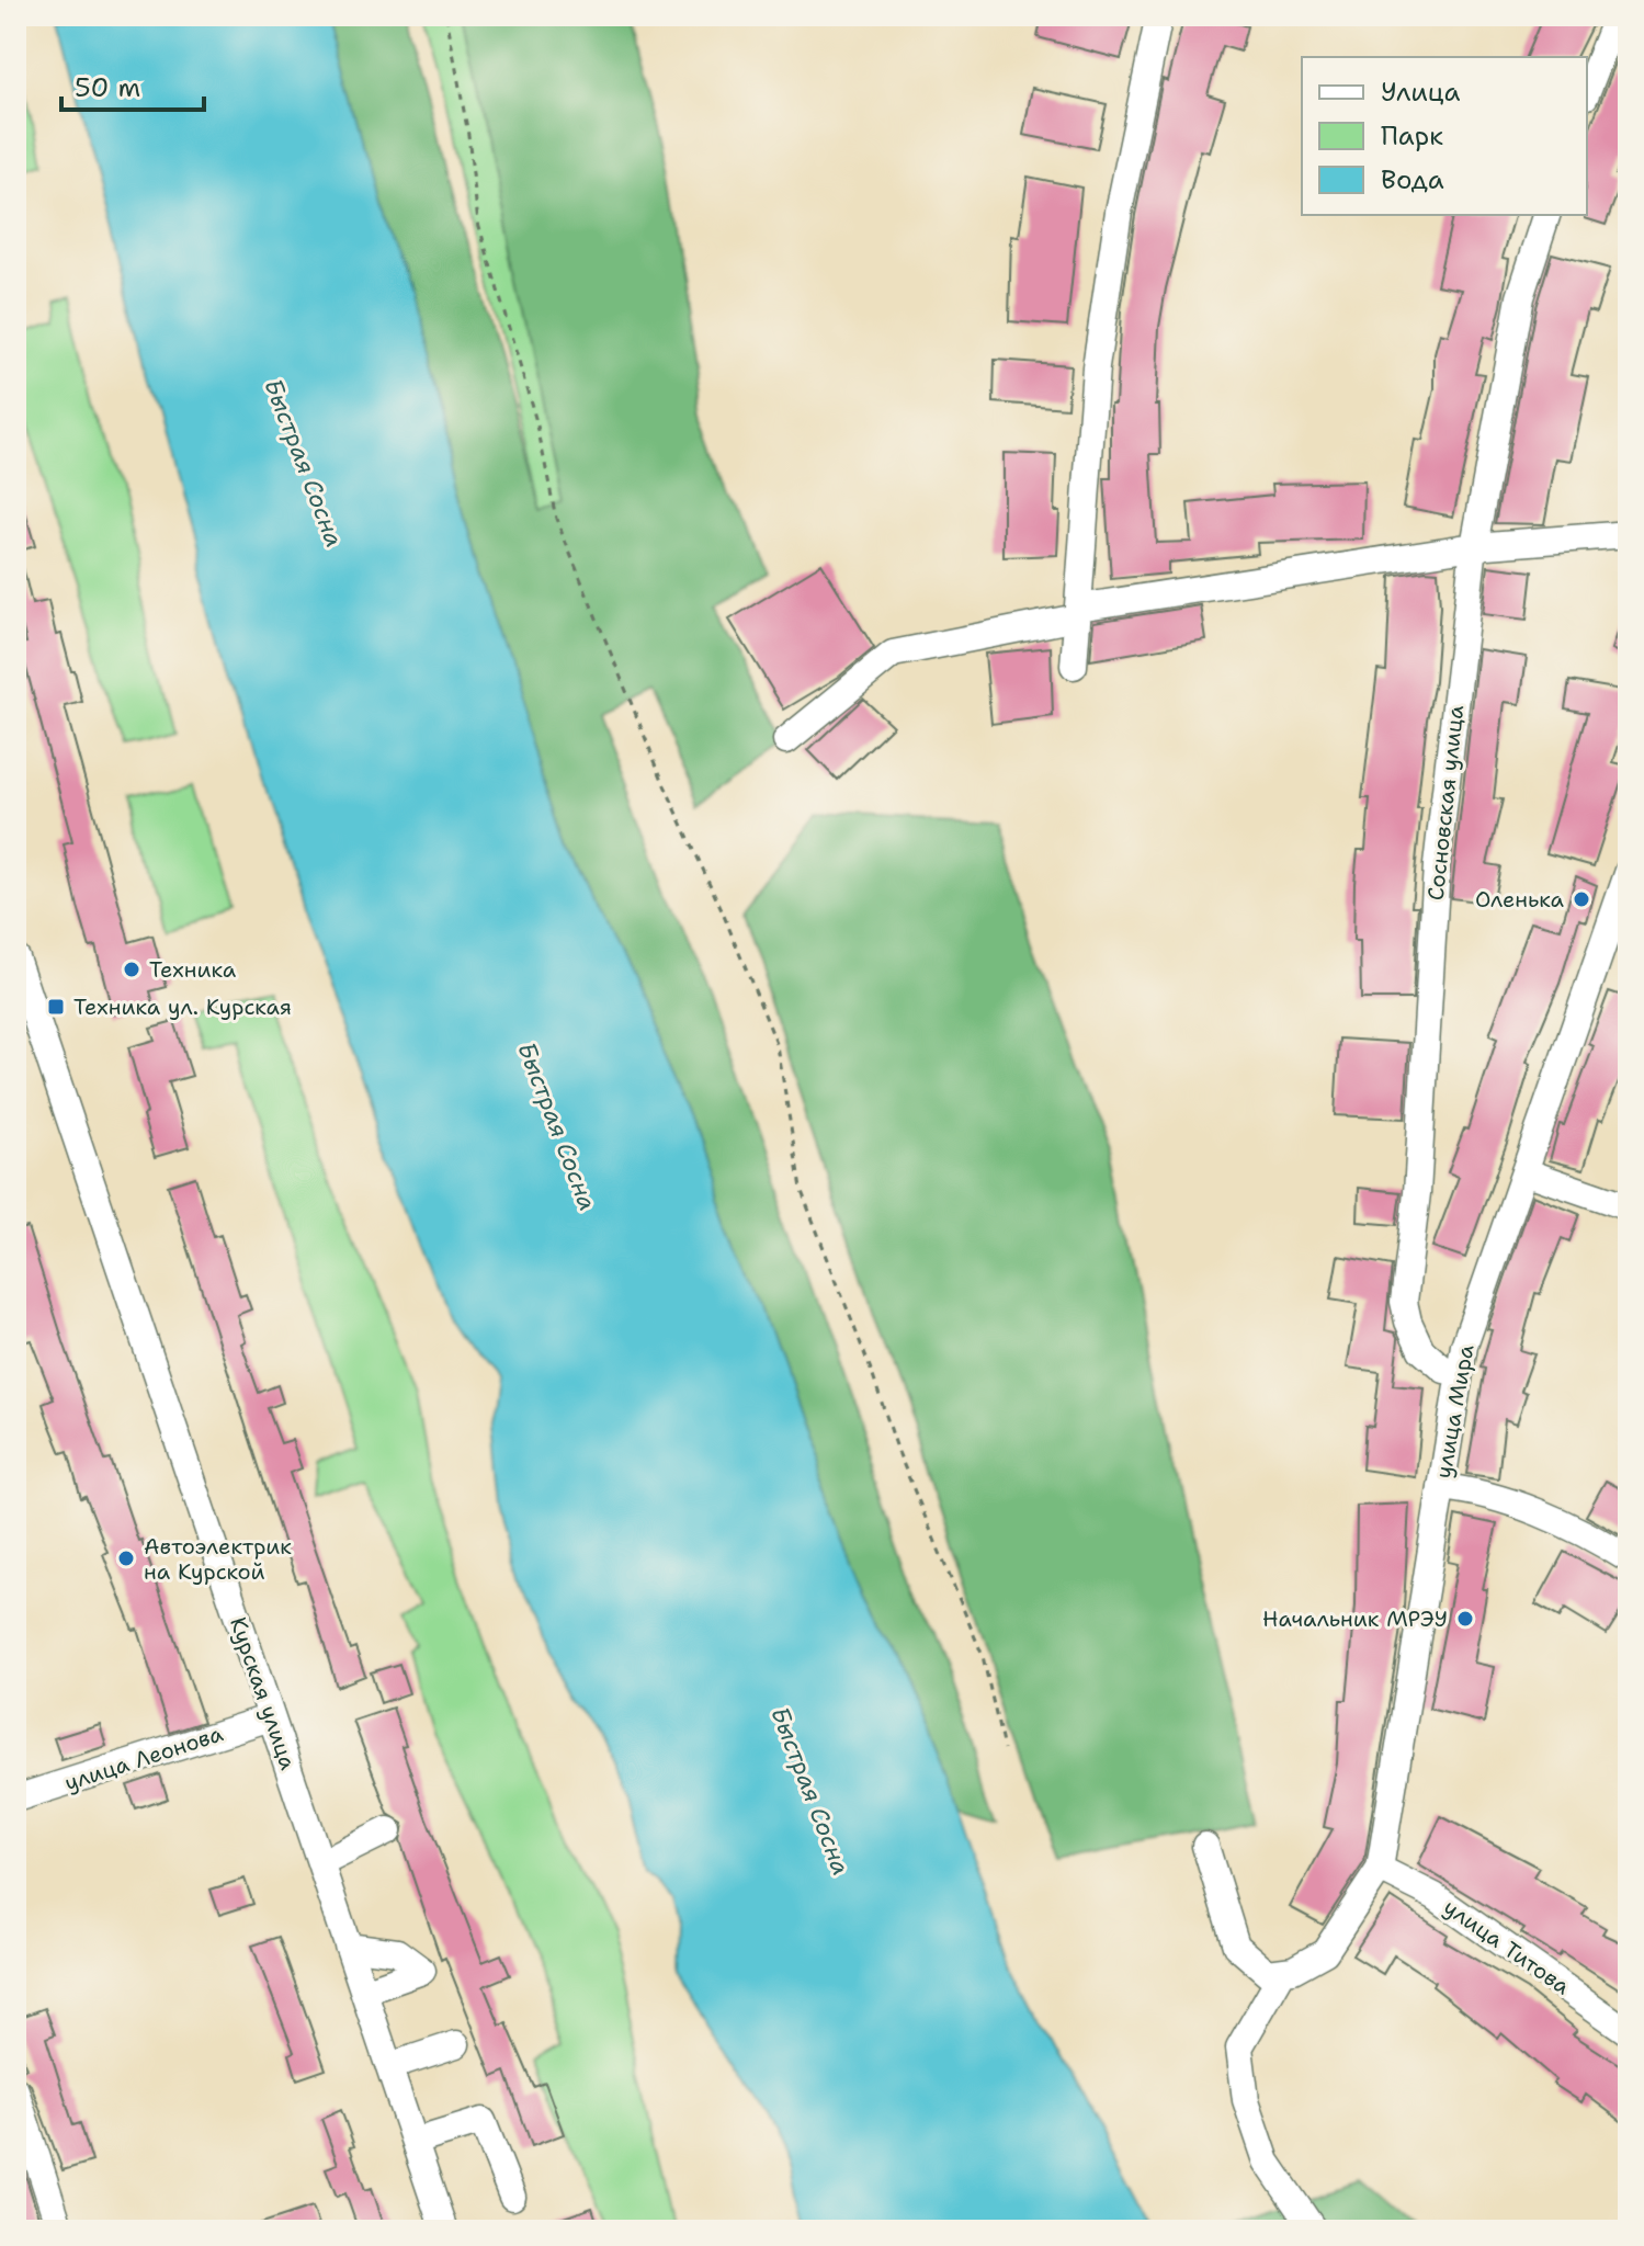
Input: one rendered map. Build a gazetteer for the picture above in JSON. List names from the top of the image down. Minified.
{"streets":{"street":["Сосновская улица","улица Мира","Курская улица","улица Леонова","улица Титова"]},"crossings":[["Сосновская улица","улица Мира"],["улица Мира","улица Титова"],["Курская улица","улица Леонова"]],"water":["Быстрая Сосна"],"places":{"other":["Оленька","Техника","Автоэлектрик на Курской","Начальник МРЭУ"],"transit":["Техника ул. Курская"]},"legend":["Улица","Парк","Вода"],"scale_bar":"50 m"}
